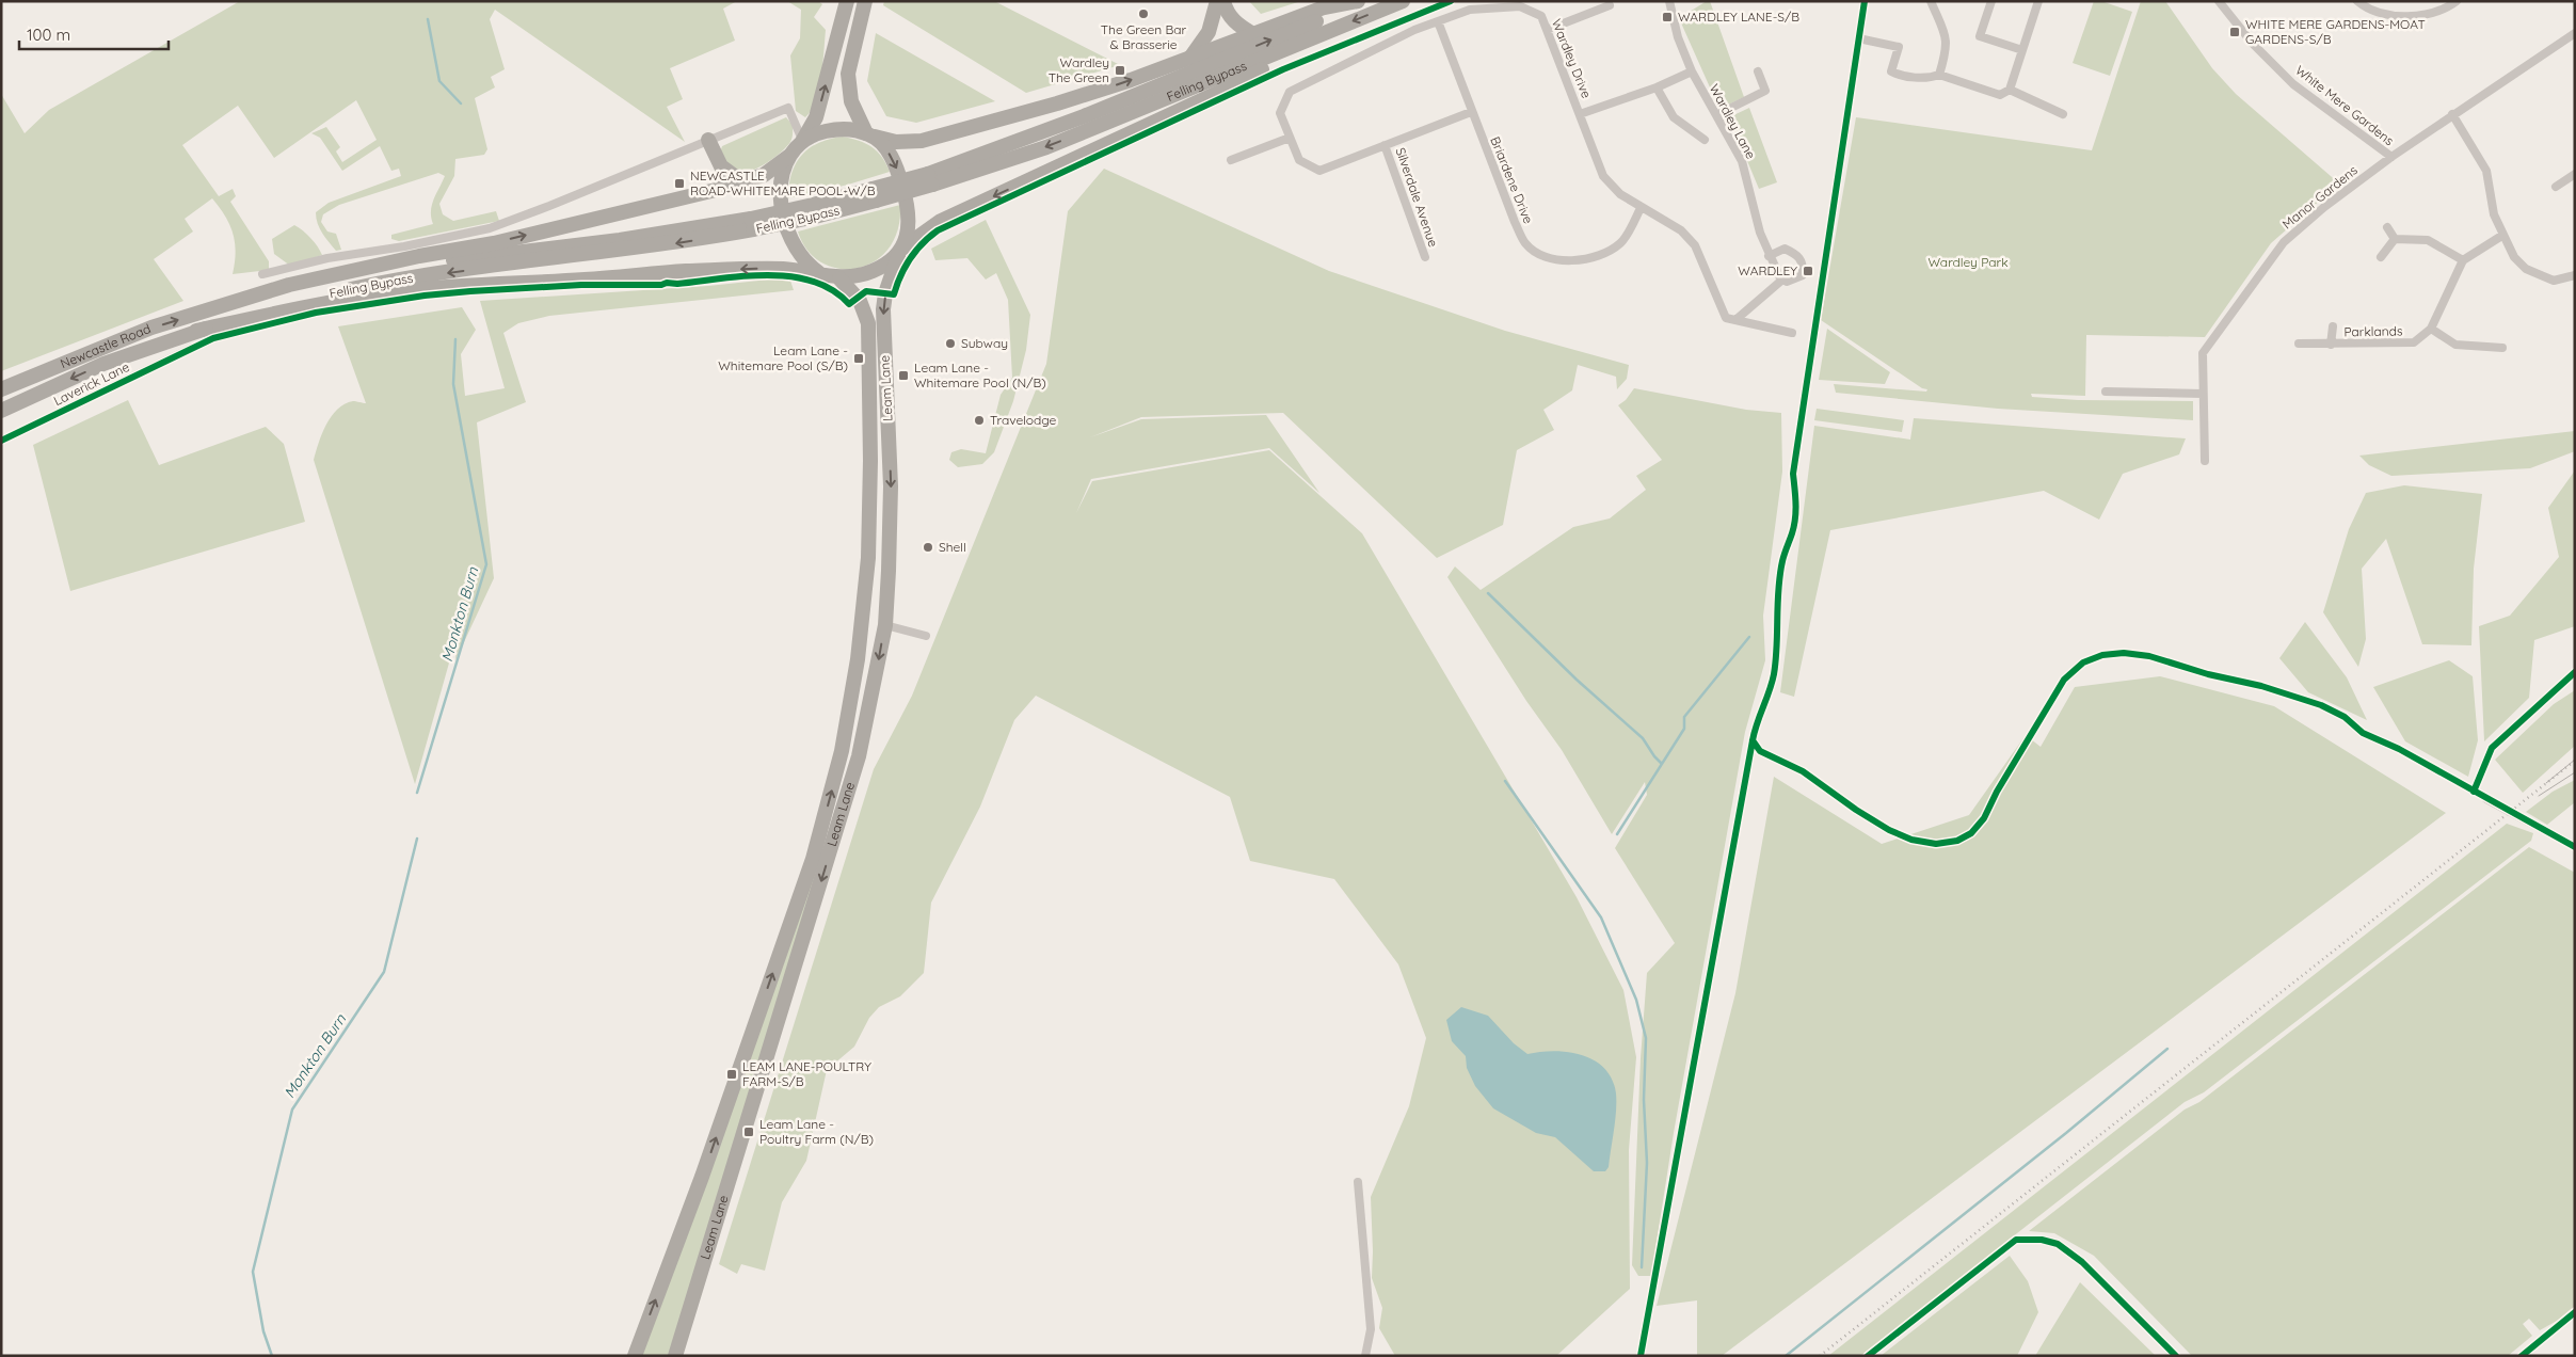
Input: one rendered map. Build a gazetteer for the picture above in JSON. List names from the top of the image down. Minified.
{"streets":{"highway":["Felling Bypass","Newcastle Road","Leam Lane"],"street":["Wardley Drive","White Mere Gardens","Wardley Lane","Briardene Drive","Silverdale Avenue","Manor Gardens","Parklands","Laverick Lane"]},"crossings":[["Wardley Drive","Briardene Drive"],["Wardley Drive","Silverdale Avenue"],["Felling Bypass","Newcastle Road"],["White Mere Gardens","Manor Gardens"]],"water":["Monkton Burn"],"parks":["Wardley Park"],"places":{"other":["The Green Bar & Brasserie","Subway","Travelodge","Shell"],"transit":["WARDLEY LANE-S/B","WHITE MERE GARDENS-MOAT GARDENS-S/B","Wardley The Green","NEWCASTLE ROAD-WHITEMARE POOL-W/B","WARDLEY","Leam Lane - Whitemare Pool (S/B)","Leam Lane - Whitemare Pool (N/B)","LEAM LANE-POULTRY FARM-S/B","Leam Lane - Poultry Farm (N/B)"]},"scale_bar":"100 m"}
